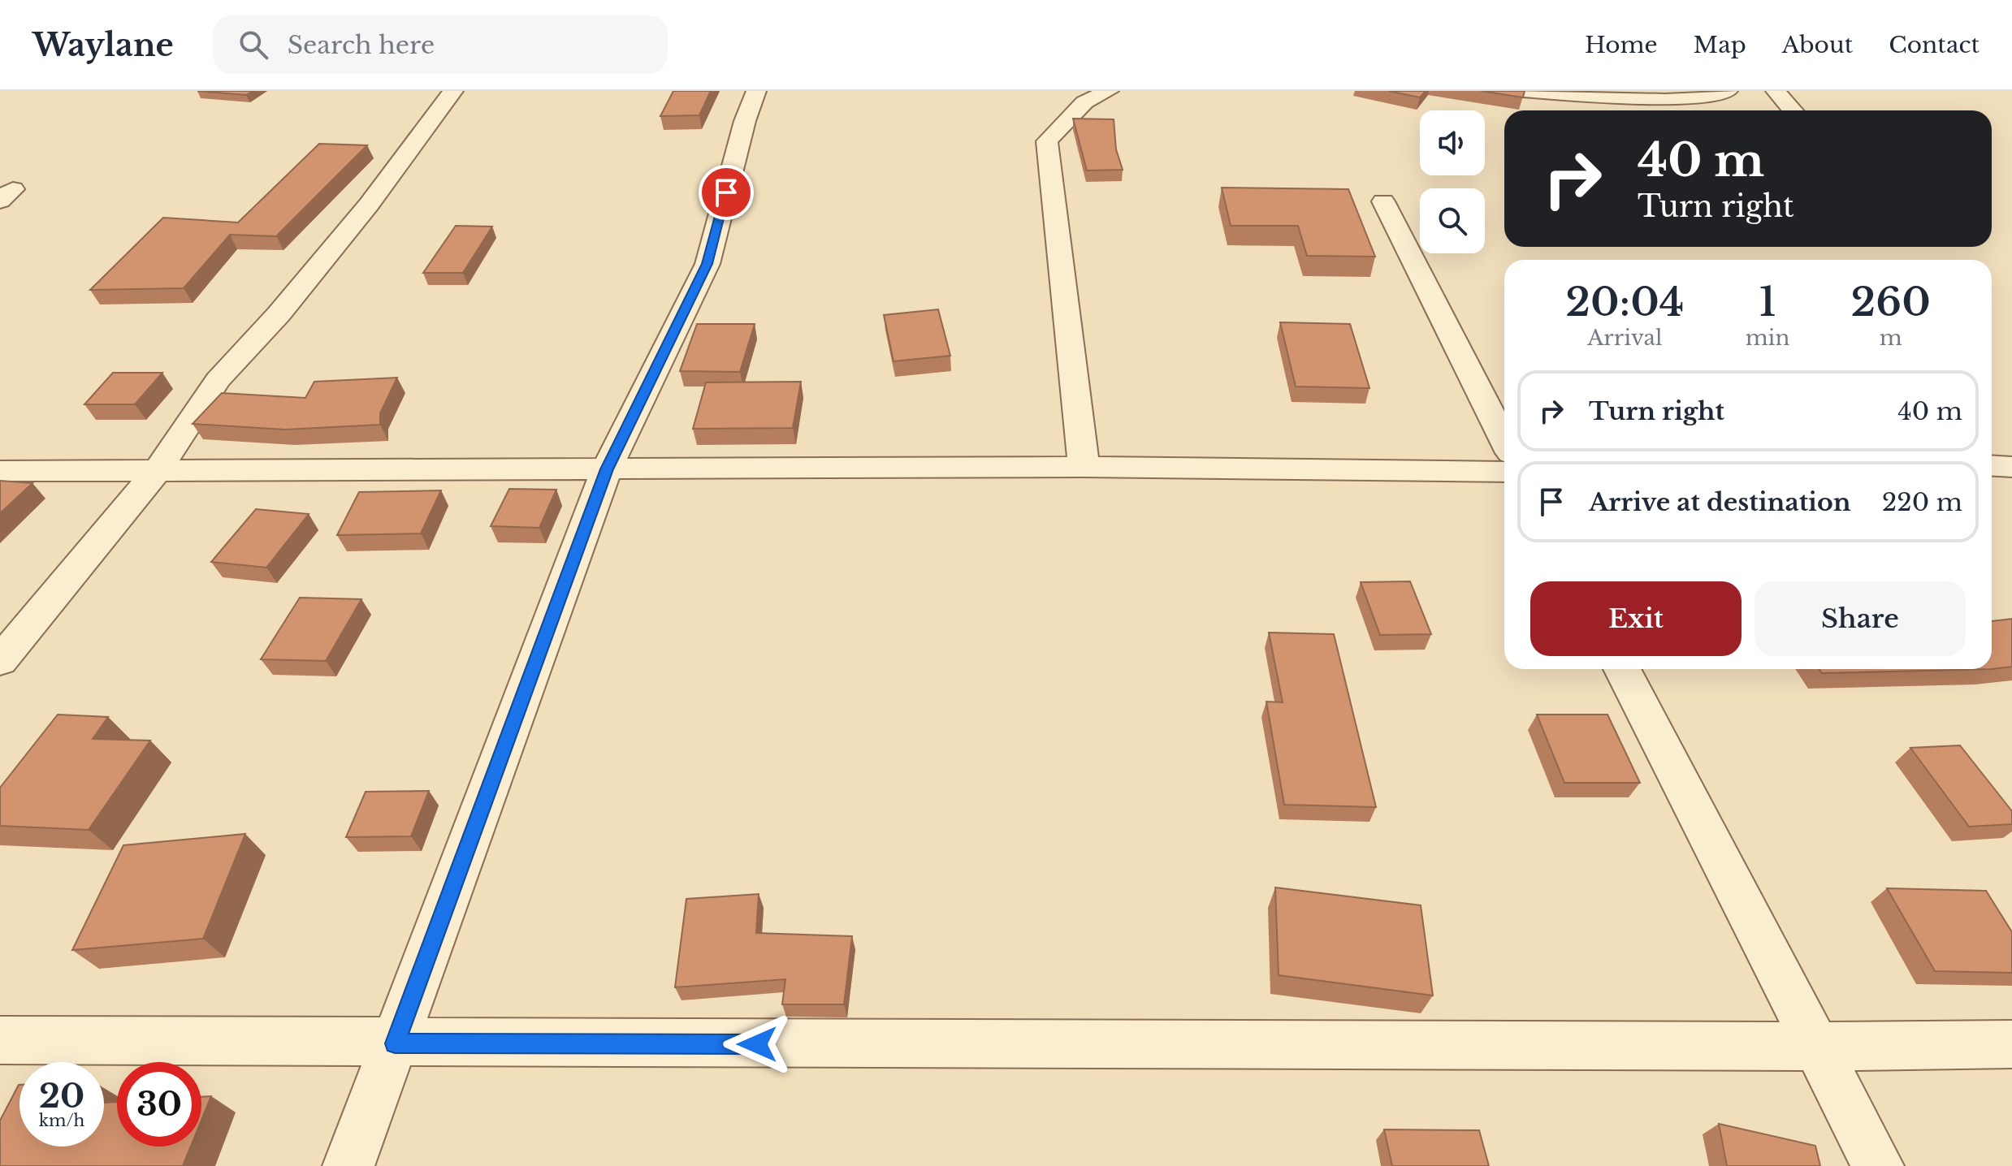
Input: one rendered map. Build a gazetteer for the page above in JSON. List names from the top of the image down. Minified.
{"page":{"header":"Waylane","search":"Search here","nav":["Home","Map","About","Contact"],"turn":["40 m","Turn right"],"eta":["20:04","Arrival","1","min","260","m"],"list":[{"name":"Turn right","value":"40 m"},{"name":"Arrive at destination","value":"220 m"}],"buttons":["Exit","Share"],"speed":"20 km/h","limit":"30"}}
